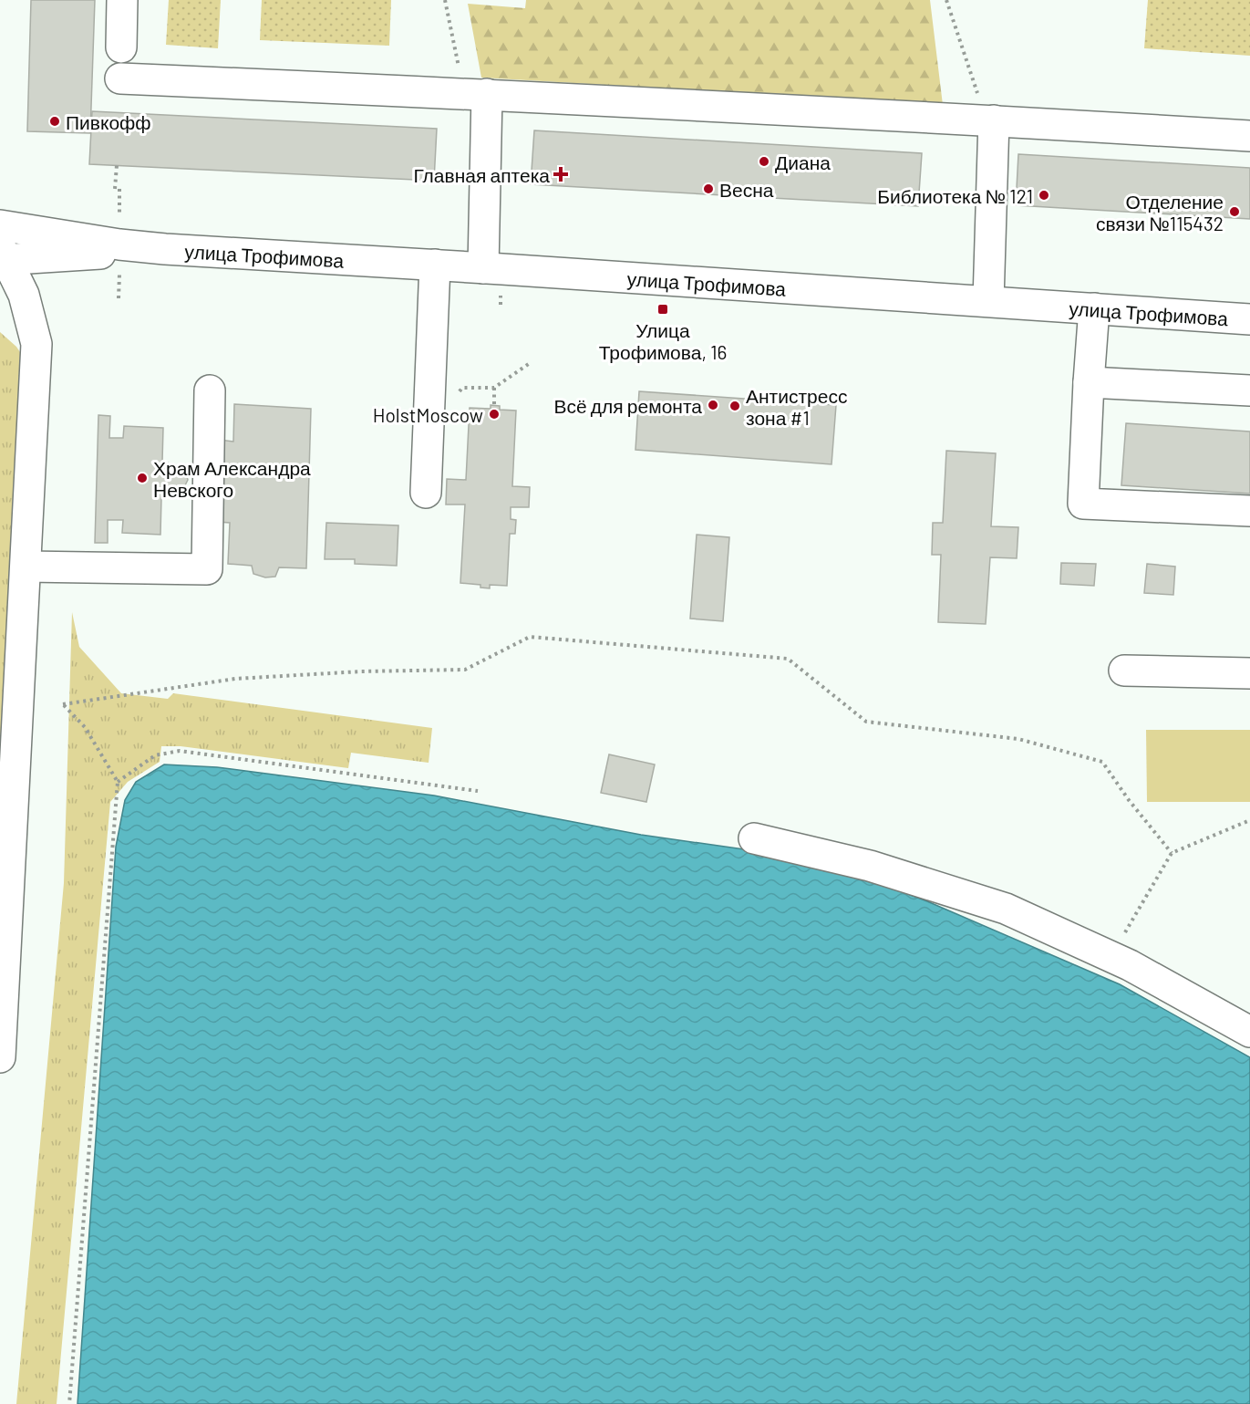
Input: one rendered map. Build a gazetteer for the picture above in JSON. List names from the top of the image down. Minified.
{"streets":{"main road":["улица Трофимова"]},"places":{"other":["Пивкофф","Диана","Весна","Библиотека № 121","Отделение связи №115432","Всё для ремонта","Антистресс зона #1","HolstMoscow","Храм Александра Невского"],"health":["Главная аптека"],"transit":["Улица Трофимова, 16"]}}
